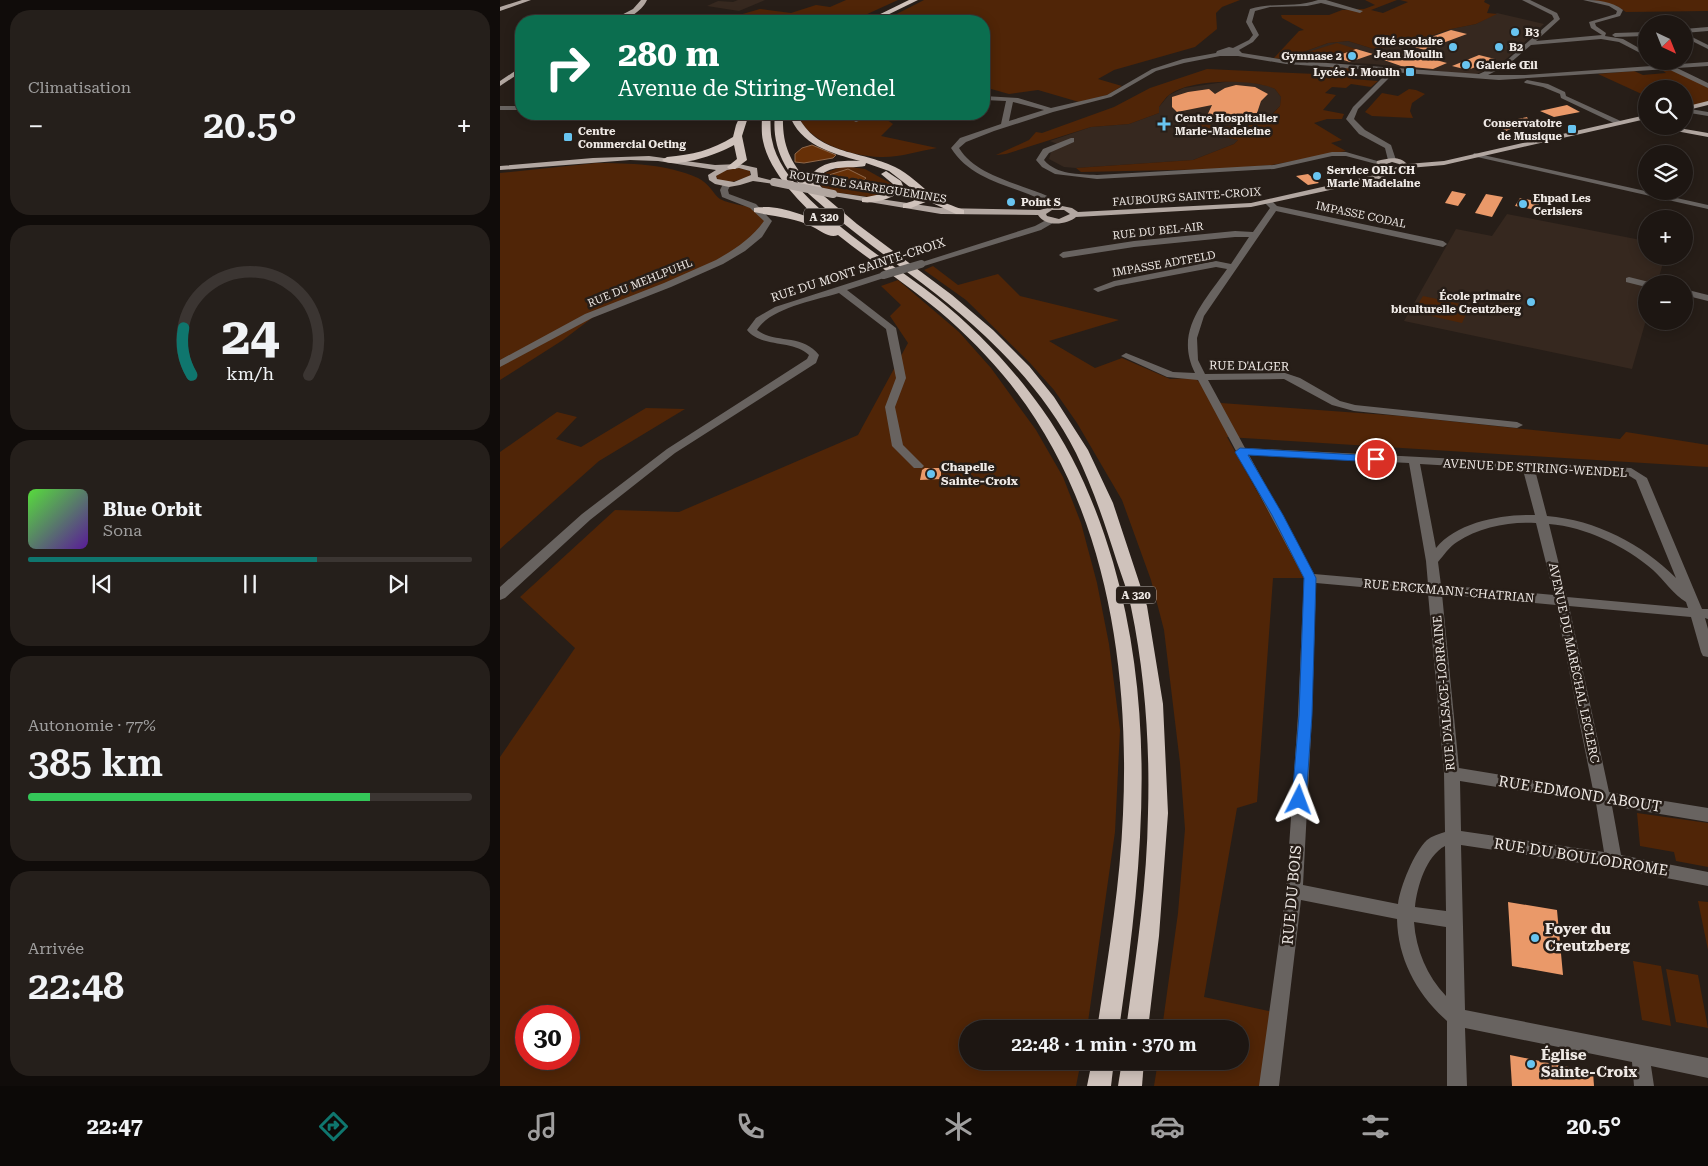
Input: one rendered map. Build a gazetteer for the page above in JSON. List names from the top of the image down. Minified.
{"streets":{"highway":["A 320"],"main road":["ROUTE DE SARREGUEMINES","FAUBOURG SAINTE-CROIX"],"street":["IMPASSE CODAL","RUE DU BEL-AIR","IMPASSE ADTFELD","RUE DU MONT SAINTE-CROIX","RUE DU MEHLPUHL","RUE D'ALGER","AVENUE DE STIRING-WENDEL","RUE ERCKMANN-CHATRIAN","AVENUE DU MARÉCHAL LECLERC","RUE D'ALSACE-LORRAINE","RUE EDMOND ABOUT","RUE DU BOULODROME","RUE DU BOIS"]},"crossings":[["FAUBOURG SAINTE-CROIX","IMPASSE CODAL"],["FAUBOURG SAINTE-CROIX","RUE DU MONT SAINTE-CROIX"],["FAUBOURG SAINTE-CROIX","RUE DU BOIS"],["IMPASSE CODAL","RUE DU BOIS"],["RUE DU BEL-AIR","RUE DU BOIS"],["IMPASSE ADTFELD","RUE DU BOIS"],["RUE D'ALGER","RUE DU BOIS"],["AVENUE DE STIRING-WENDEL","RUE ERCKMANN-CHATRIAN"],["AVENUE DE STIRING-WENDEL","AVENUE DU MARÉCHAL LECLERC"],["AVENUE DE STIRING-WENDEL","RUE D'ALSACE-LORRAINE"],["AVENUE DE STIRING-WENDEL","RUE DU BOIS"],["RUE ERCKMANN-CHATRIAN","AVENUE DU MARÉCHAL LECLERC"],["RUE ERCKMANN-CHATRIAN","RUE D'ALSACE-LORRAINE"],["RUE ERCKMANN-CHATRIAN","RUE DU BOIS"],["AVENUE DU MARÉCHAL LECLERC","RUE EDMOND ABOUT"],["AVENUE DU MARÉCHAL LECLERC","RUE DU BOULODROME"],["RUE D'ALSACE-LORRAINE","RUE EDMOND ABOUT"],["RUE D'ALSACE-LORRAINE","RUE DU BOULODROME"]],"places":{"other":["B3","Cité scolaire Jean Moulin","B2","Gymnase 2","Galerie Œil","Service ORL CH Marie Madelaine","Point S","Ehpad Les Cerisiers","École primaire biculturelle Creutzberg","Chapelle Sainte-Croix","Foyer du Creutzberg","Église Sainte-Croix"],"transit":["Lycée J. Moulin","Conservatoire de Musique","Centre Commercial Oeting"],"health":["Centre Hospitalier Marie-Madeleine"]},"north":"bottom right","page":{"tile":["Climatisation",["Autonomie · 77%","385 km"],["Arrivée","22:48"]],"map_buttons":["+","−"],"turn":["280 m","Avenue de Stiring-Wendel"],"heat":["−","20.5°","+"],"song":["Blue Orbit","Sona"],"limit":"30","trip":"22:48 · 1 min · 370 m","tabs":["22:47","20.5°"],"gauge":["24","km/h"]}}
